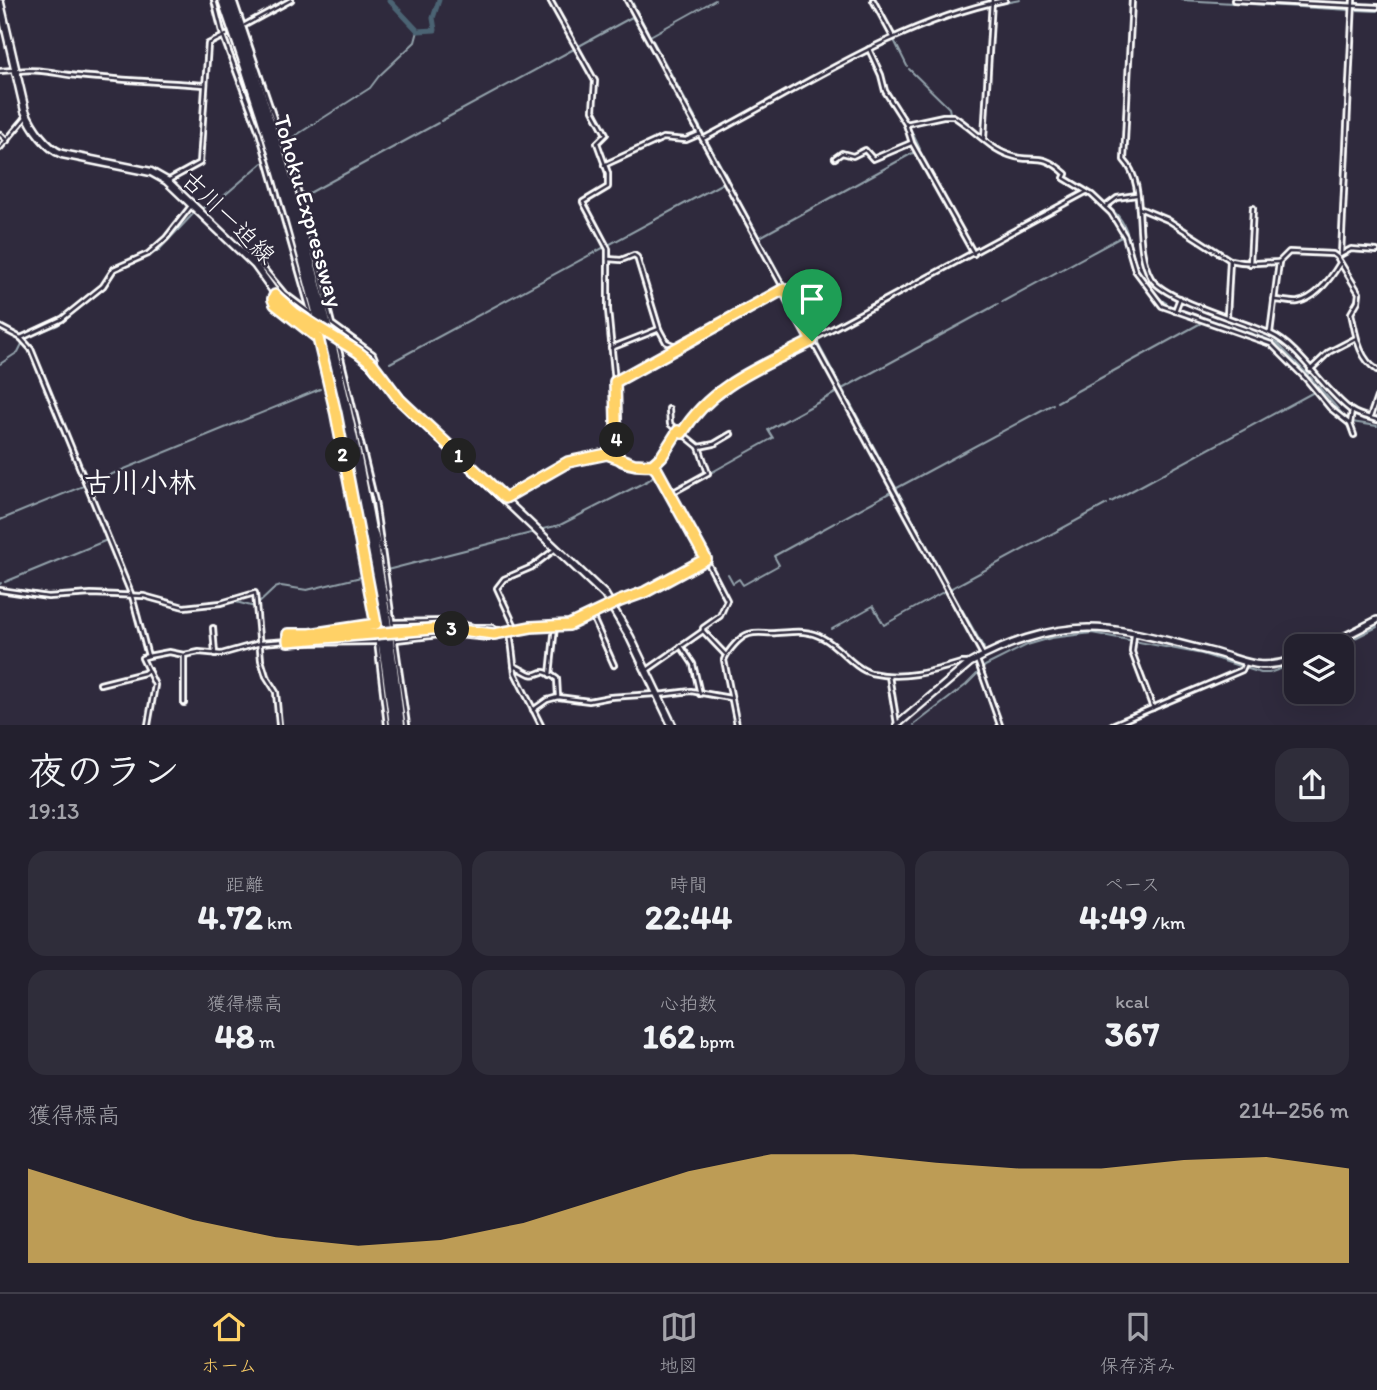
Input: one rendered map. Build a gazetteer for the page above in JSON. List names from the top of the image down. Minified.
{"streets":{"highway":["Tohoku Expressway"],"main road":["古川一迫線"]},"districts":["古川小林"],"page":{"pins":["4","2","1","3"],"heading":["夜のラン","19:13"],"stats":[["距離","4.72 km"],["時間","22:44"],["ペース","4:49 /km"],["獲得標高","48 m"],["心拍数","162 bpm"],["kcal","367"]],"chart":["獲得標高","214–256 m"],"tabs":["ホーム","地図","保存済み"]}}
